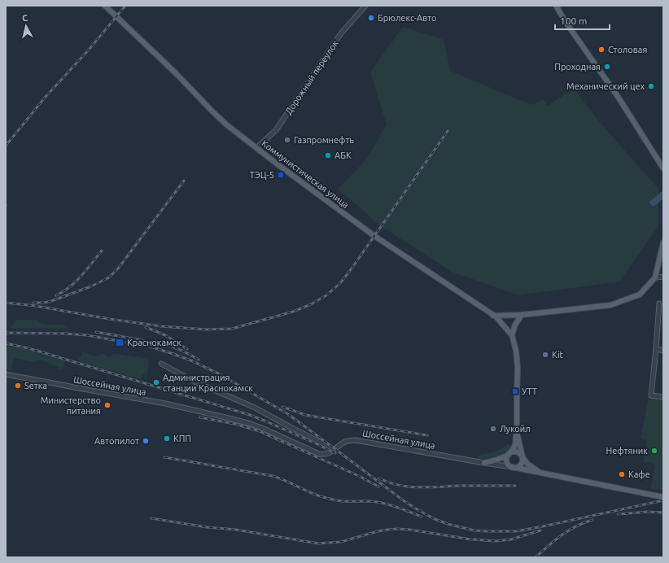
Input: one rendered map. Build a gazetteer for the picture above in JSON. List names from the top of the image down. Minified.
{"streets":{"main road":["Коммунистическая улица","Шоссейная улица"],"street":["Дорожный переулок"]},"crossings":[["Дорожный переулок","Коммунистическая улица"]],"places":{"other":["Брюлекс-Авто","Столовая","Проходная","Механический цех","Газпромнефть","АБК","Kit","Администрация станции Краснокамск","Sетка","Министерство питания","Лукойл","КПП","Автопилот","Нефтяник","Кафе"],"transit":["ТЭЦ-5","Краснокамск","УТТ"]},"scale_bar":"100 m","north":"top"}
